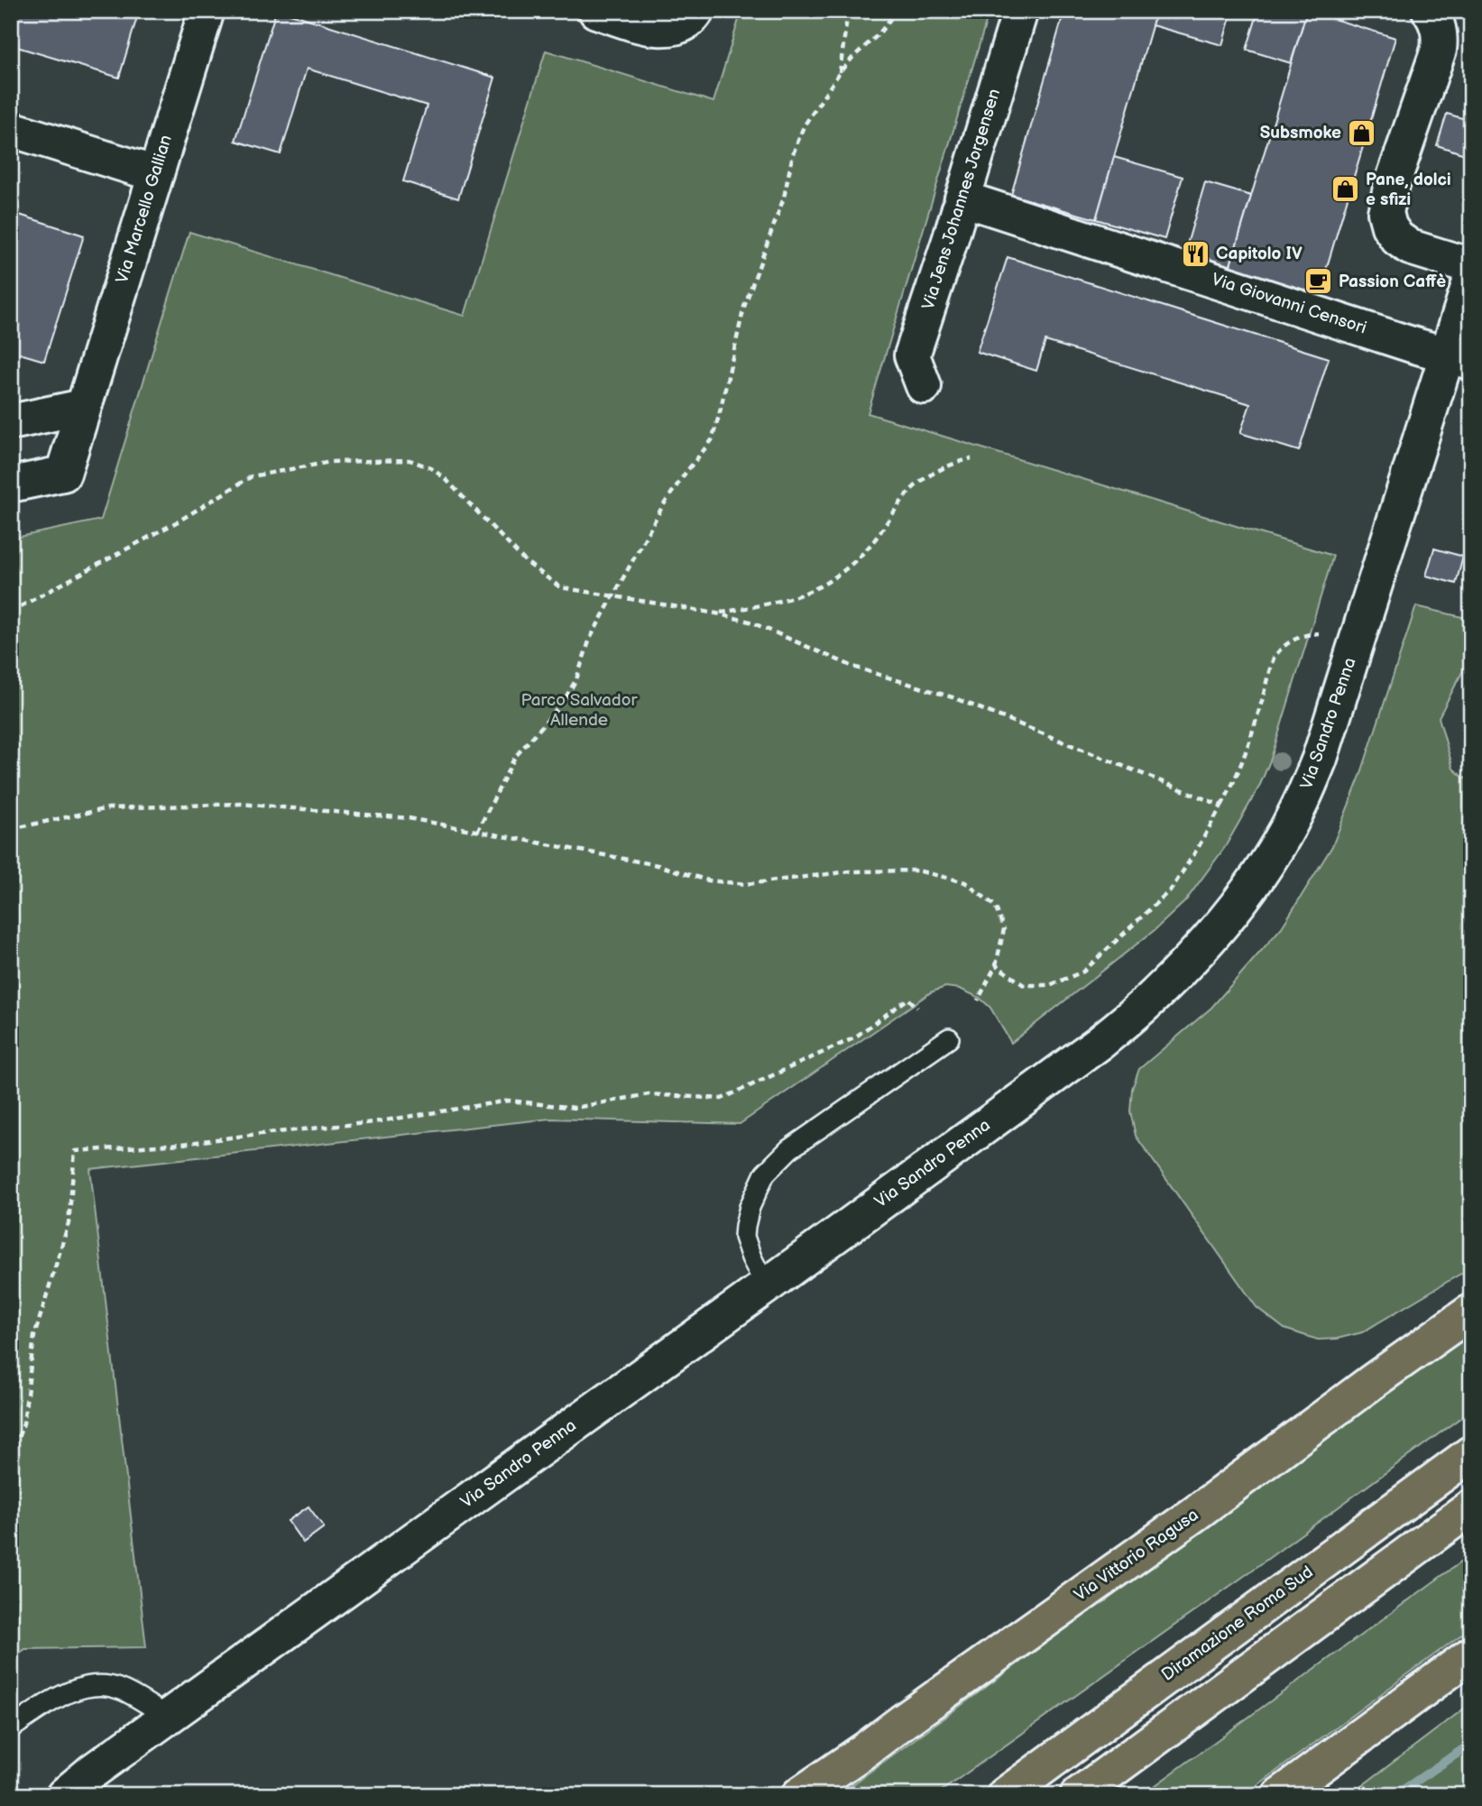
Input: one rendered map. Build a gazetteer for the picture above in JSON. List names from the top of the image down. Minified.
{"streets":{"highway":["Via Vittorio Ragusa","Diramazione Roma Sud"],"street":["Via Jens Johannes Jorgensen","Via Marcello Gallian","Via Giovanni Censori","Via Sandro Penna"]},"crossings":[["Via Jens Johannes Jorgensen","Via Giovanni Censori"],["Via Giovanni Censori","Via Sandro Penna"]],"parks":["Parco Salvador Allende"],"places":{"shop":["Subsmoke","Pane, dolci e sfizi"],"restaurant":["Capitolo IV"],"cafe":["Passion Caffè"]}}
